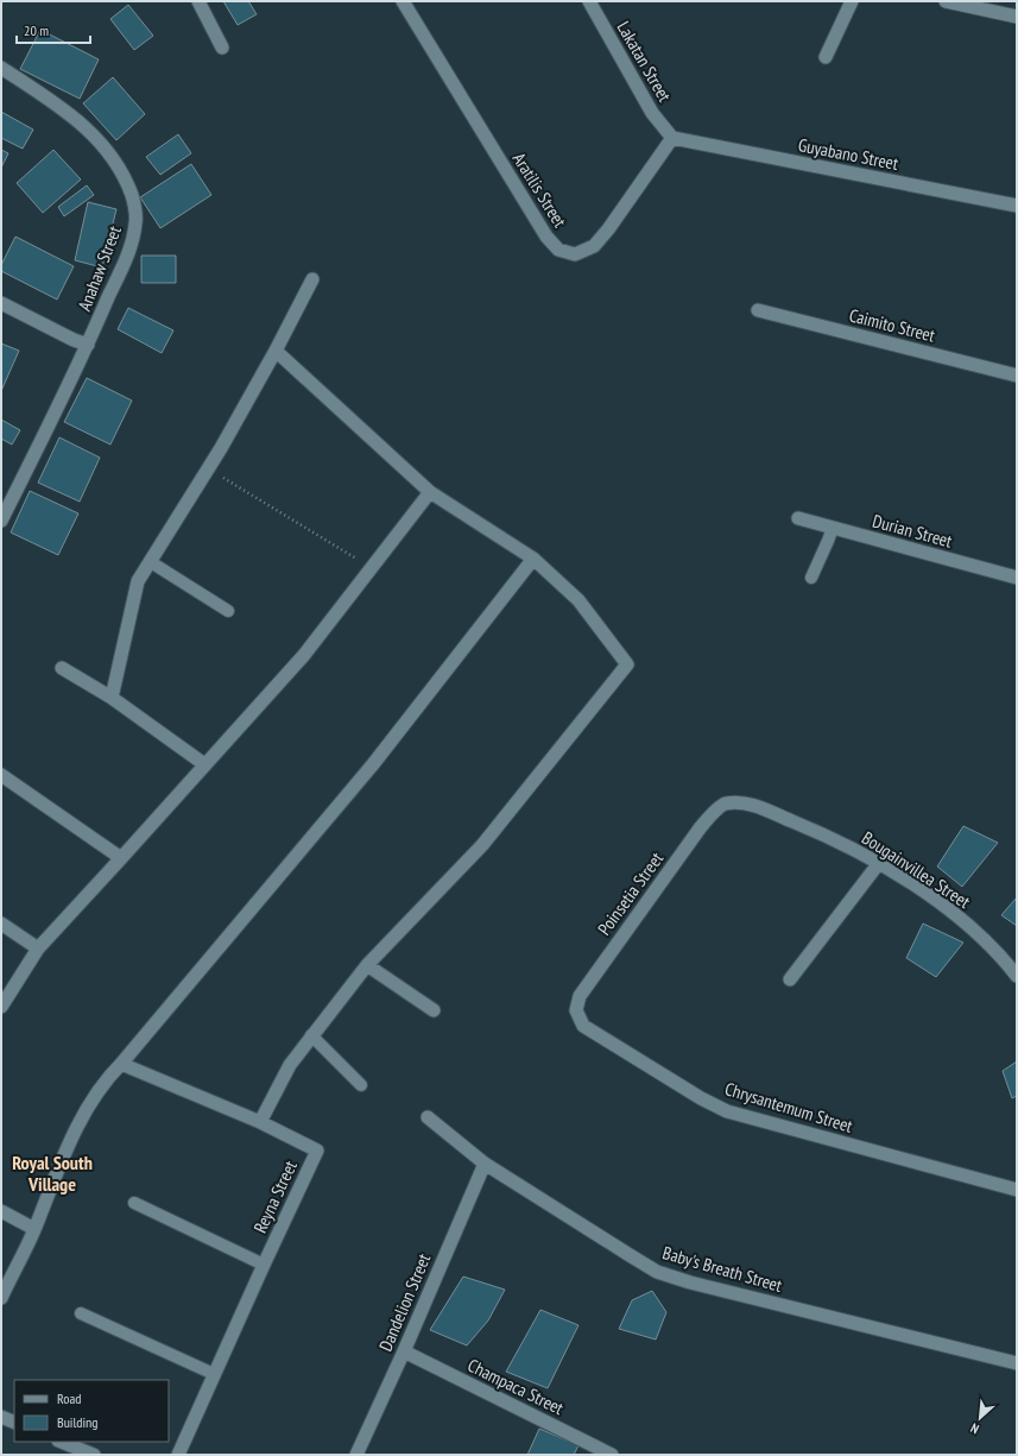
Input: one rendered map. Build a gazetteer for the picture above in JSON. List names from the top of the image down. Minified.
{"streets":{"street":["Lakatan Street","Guyabano Street","Aratilis Street","Anahaw Street","Caimito Street","Durian Street","Bougainvillea Street","Poinsetia Street","Chrysantemum Street","Reyna Street","Baby's Breath Street","Dandelion Street","Champaca Street"]},"crossings":[["Lakatan Street","Guyabano Street"],["Lakatan Street","Aratilis Street"],["Guyabano Street","Aratilis Street"],["Bougainvillea Street","Poinsetia Street"],["Poinsetia Street","Chrysantemum Street"],["Baby's Breath Street","Dandelion Street"],["Dandelion Street","Champaca Street"]],"districts":["Royal South Village"],"legend":["Road","Building"],"scale_bar":"20 m","north":"bottom left"}
